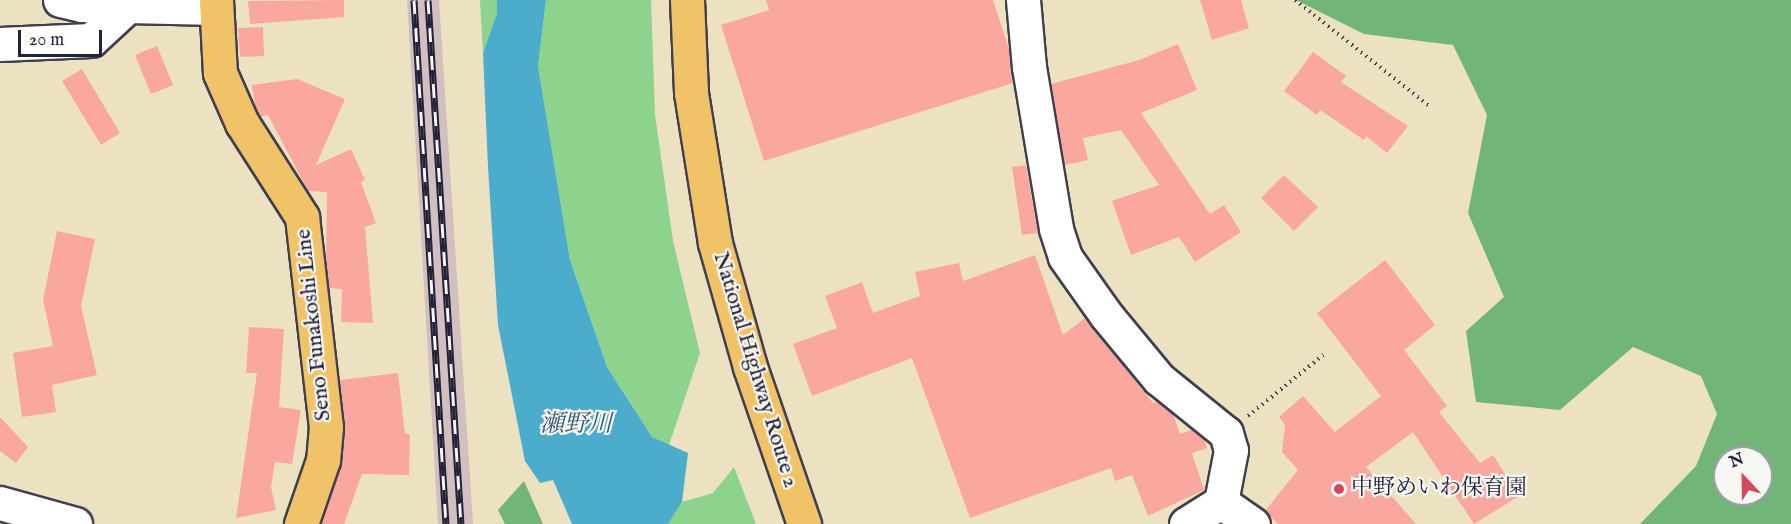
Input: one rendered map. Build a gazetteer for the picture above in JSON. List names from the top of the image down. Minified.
{"streets":{"main road":["Seno Funakoshi Line","National Highway Route 2"]},"water":["瀬野川"],"places":["中野めいわ保育園"],"scale_bar":"20 m","north":"top"}
